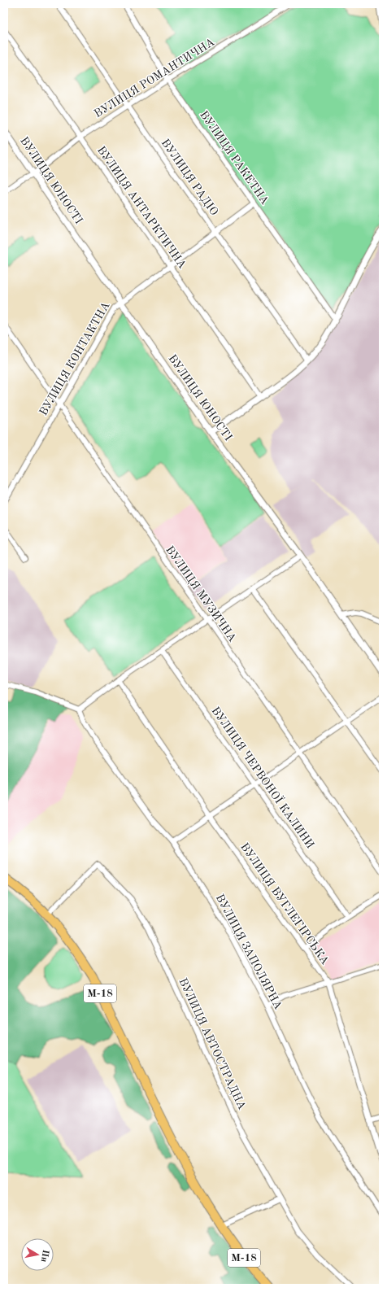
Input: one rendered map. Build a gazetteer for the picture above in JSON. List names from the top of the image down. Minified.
{"streets":{"highway":["М-18"],"street":["ВУЛИЦЯ РОМАНТИЧНА","ВУЛИЦЯ РАКЕТНА","ВУЛИЦЯ РАДІО","ВУЛИЦЯ ЮНОСТІ","ВУЛИЦЯ АНТАРКТИЧНА","ВУЛИЦЯ КОНТАКТНА","ВУЛИЦЯ МУЗИЧНА","ВУЛИЦЯ ЧЕРВОНОЇ КАЛИНИ","ВУЛИЦЯ ВУГЛЕГІРСЬКА","ВУЛИЦЯ ЗАПОЛЯРНА","ВУЛИЦЯ АВТОСТРАДНА"]},"crossings":[["ВУЛИЦЯ РОМАНТИЧНА","ВУЛИЦЯ РАКЕТНА"],["ВУЛИЦЯ РОМАНТИЧНА","ВУЛИЦЯ РАДІО"],["ВУЛИЦЯ РОМАНТИЧНА","ВУЛИЦЯ ЮНОСТІ"],["ВУЛИЦЯ РОМАНТИЧНА","ВУЛИЦЯ АНТАРКТИЧНА"],["ВУЛИЦЯ РАКЕТНА","ВУЛИЦЯ КОНТАКТНА"],["ВУЛИЦЯ РАДІО","ВУЛИЦЯ КОНТАКТНА"],["ВУЛИЦЯ ЮНОСТІ","ВУЛИЦЯ КОНТАКТНА"],["ВУЛИЦЯ АНТАРКТИЧНА","ВУЛИЦЯ КОНТАКТНА"],["ВУЛИЦЯ КОНТАКТНА","ВУЛИЦЯ МУЗИЧНА"],["М-18","ВУЛИЦЯ АВТОСТРАДНА"]],"north":"right"}
